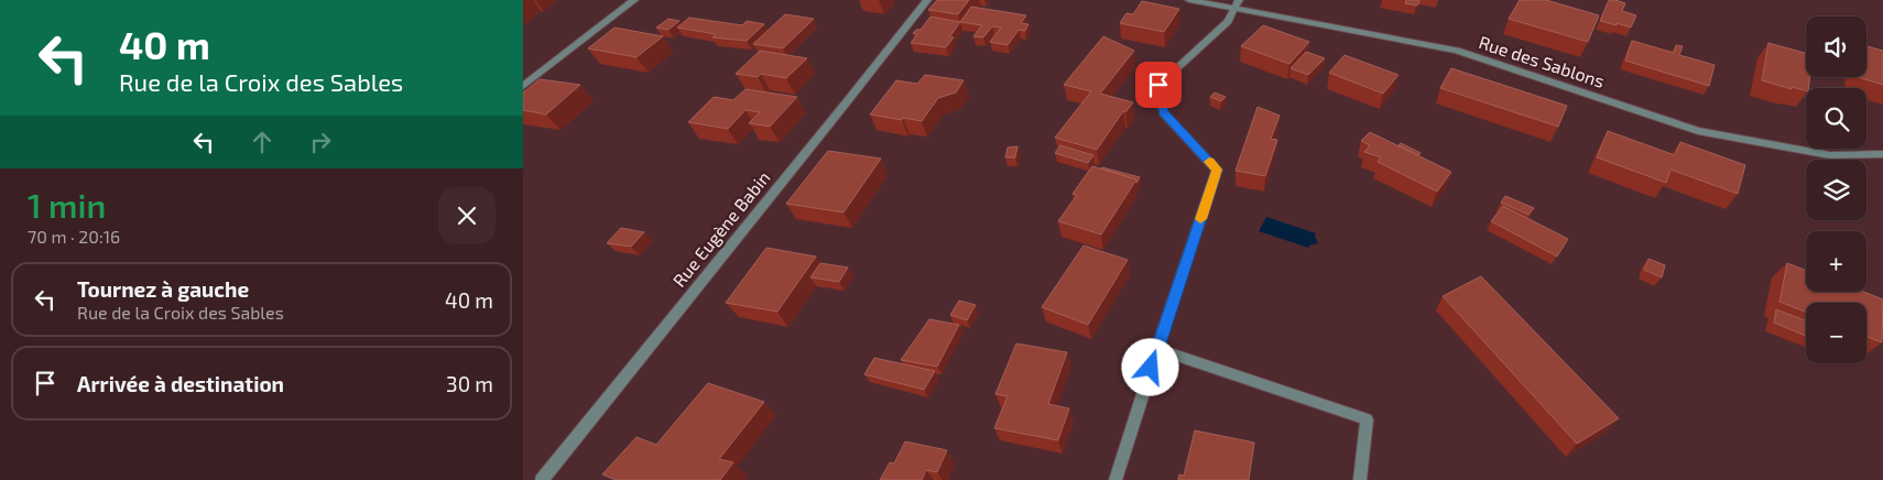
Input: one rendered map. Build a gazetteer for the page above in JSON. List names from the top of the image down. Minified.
{"streets":{"street":["Rue des Sablons","Rue Eugène Babin"]},"page":{"turn":["40 m","Rue de la Croix des Sables"],"map_buttons":["+","−"],"heading":["1 min","70 m · 20:16"],"list":[{"name":"Tournez à gauche","note":"Rue de la Croix des Sables","value":"40 m"},{"name":"Arrivée à destination","value":"30 m"}]}}
